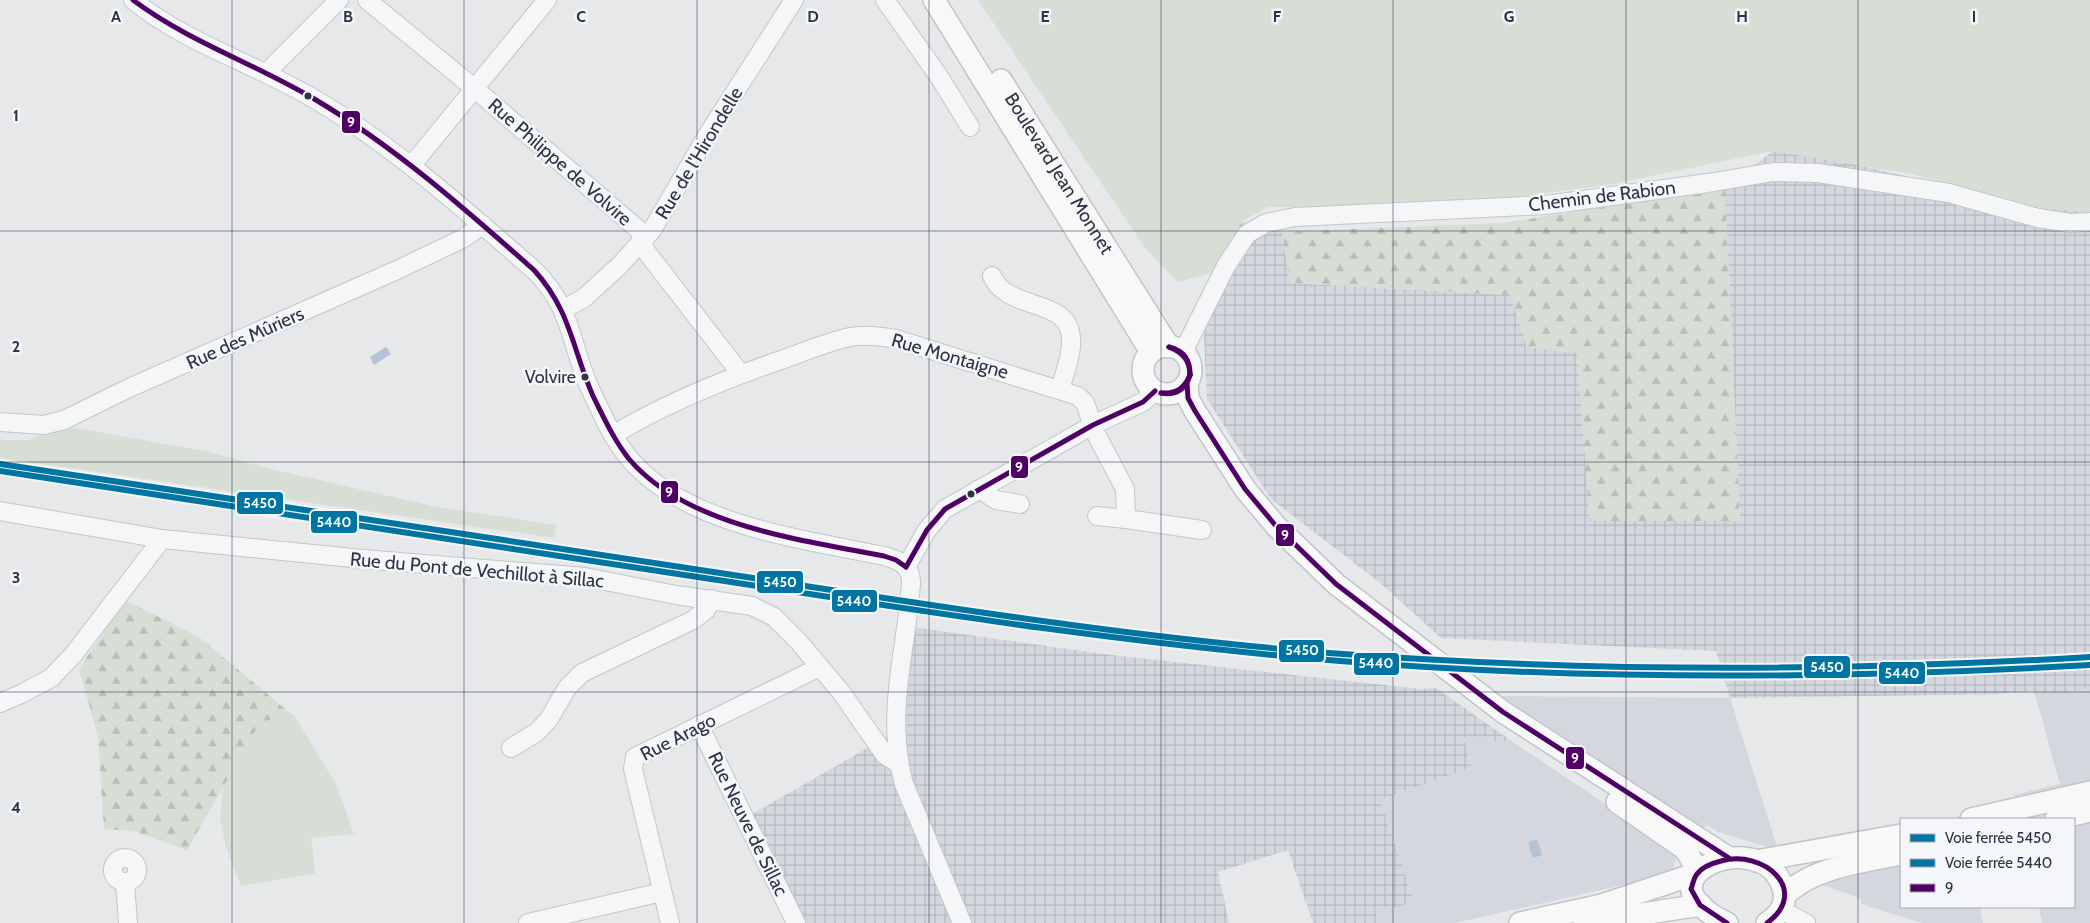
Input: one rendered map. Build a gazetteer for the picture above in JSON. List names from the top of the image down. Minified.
{"streets":{"main road":["Boulevard Jean Monnet"],"street":["Rue de l'Hirondelle","Rue Philippe de Volvire","Chemin de Rabion","Rue des Mûriers","Rue Montaigne","Rue du Pont de Vechillot à Sillac","Rue Arago","Rue Neuve de Sillac"]},"crossings":[["Rue de l'Hirondelle","Rue Philippe de Volvire"],["Rue Philippe de Volvire","Rue Montaigne"],["Boulevard Jean Monnet","Chemin de Rabion"],["Rue du Pont de Vechillot à Sillac","Rue Arago"],["Rue Arago","Rue Neuve de Sillac"]],"places":["Volvire"],"lines":["transit line 9","rail line 5450","rail line 5440"],"legend":["Voie ferrée 5450","Voie ferrée 5440","9"],"grid":{"columns":["A","B","C","D","E","F","G","H","I"],"rows":["1","2","3","4"]}}
